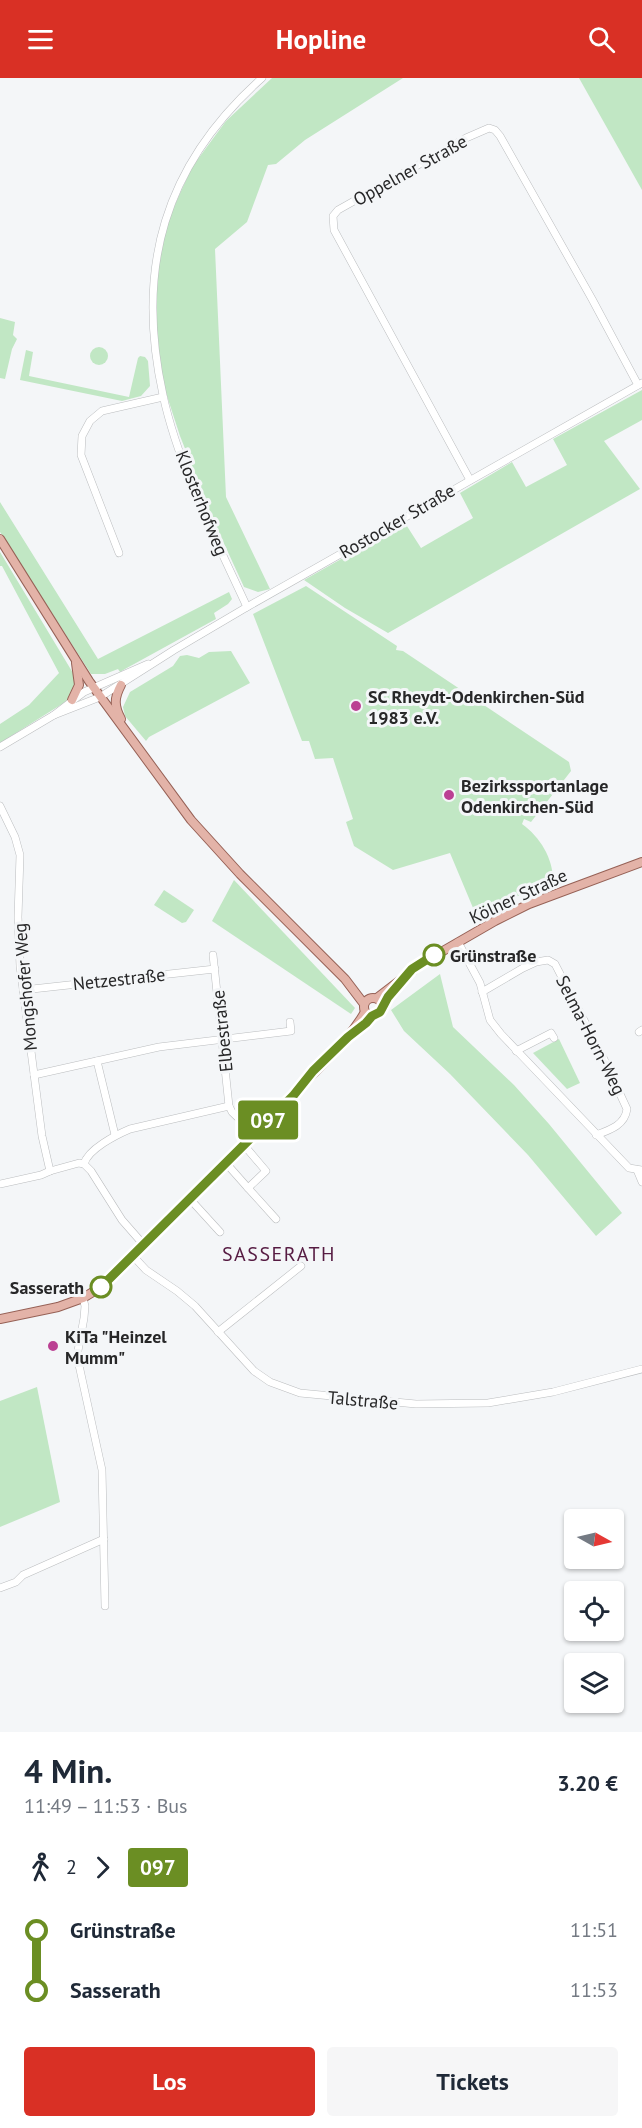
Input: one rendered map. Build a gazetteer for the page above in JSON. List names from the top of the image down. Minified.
{"streets":{"main road":["Kölner Straße"],"street":["Oppelner Straße","Klosterhofweg","Rostocker Straße","Netzestraße","Mongshofer Weg","Elbestraße","Selma-Horn-Weg","Talstraße"]},"crossings":[["Oppelner Straße","Rostocker Straße"],["Klosterhofweg","Rostocker Straße"],["Kölner Straße","Talstraße"],["Netzestraße","Mongshofer Weg"],["Netzestraße","Elbestraße"]],"districts":["SASSERATH"],"places":["SC Rheydt-Odenkirchen-Süd 1983 e.V.","Bezirkssportanlage Odenkirchen-Süd","Grünstraße","Sasserath","KiTa \"Heinzel Mumm\""],"lines":["bus line 097"],"north":"right","page":{"header":"Hopline","on_map":"097","heading":["4 Min.","11:49 – 11:53 · Bus","3.20 €"],"legs":["2","097"],"list":[{"name":"Grünstraße","value":"11:51"},{"name":"Sasserath","value":"11:53"}],"buttons":["Los","Tickets"]}}
